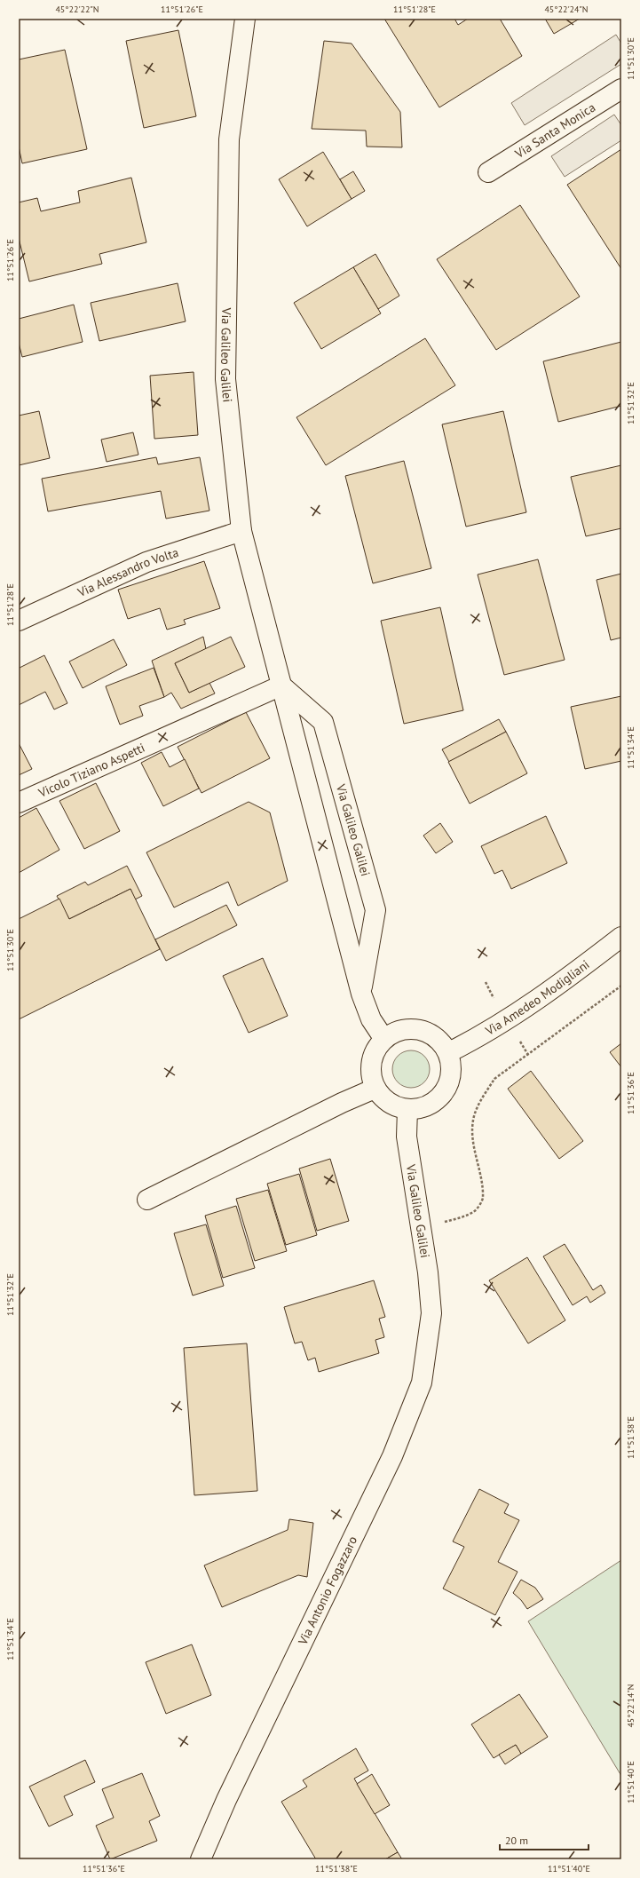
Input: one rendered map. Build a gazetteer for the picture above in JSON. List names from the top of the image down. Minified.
{"streets":{"street":["Via Santa Monica","Via Galileo Galilei","Via Alessandro Volta","Vicolo Tiziano Aspetti","Via Amedeo Modigliani","Via Antonio Fogazzaro"]},"crossings":[["Via Galileo Galilei","Via Alessandro Volta"],["Via Galileo Galilei","Vicolo Tiziano Aspetti"],["Via Galileo Galilei","Via Amedeo Modigliani"],["Via Galileo Galilei","Via Antonio Fogazzaro"]],"scale_bar":"20 m","coordinates":["45°22'22\"N","11°51'26\"E","11°51'28\"E","45°22'24\"N","11°51'30\"E","11°51'32\"E","11°51'34\"E","11°51'36\"E","11°51'38\"E","45°22'14\"N","11°51'40\"E"]}
